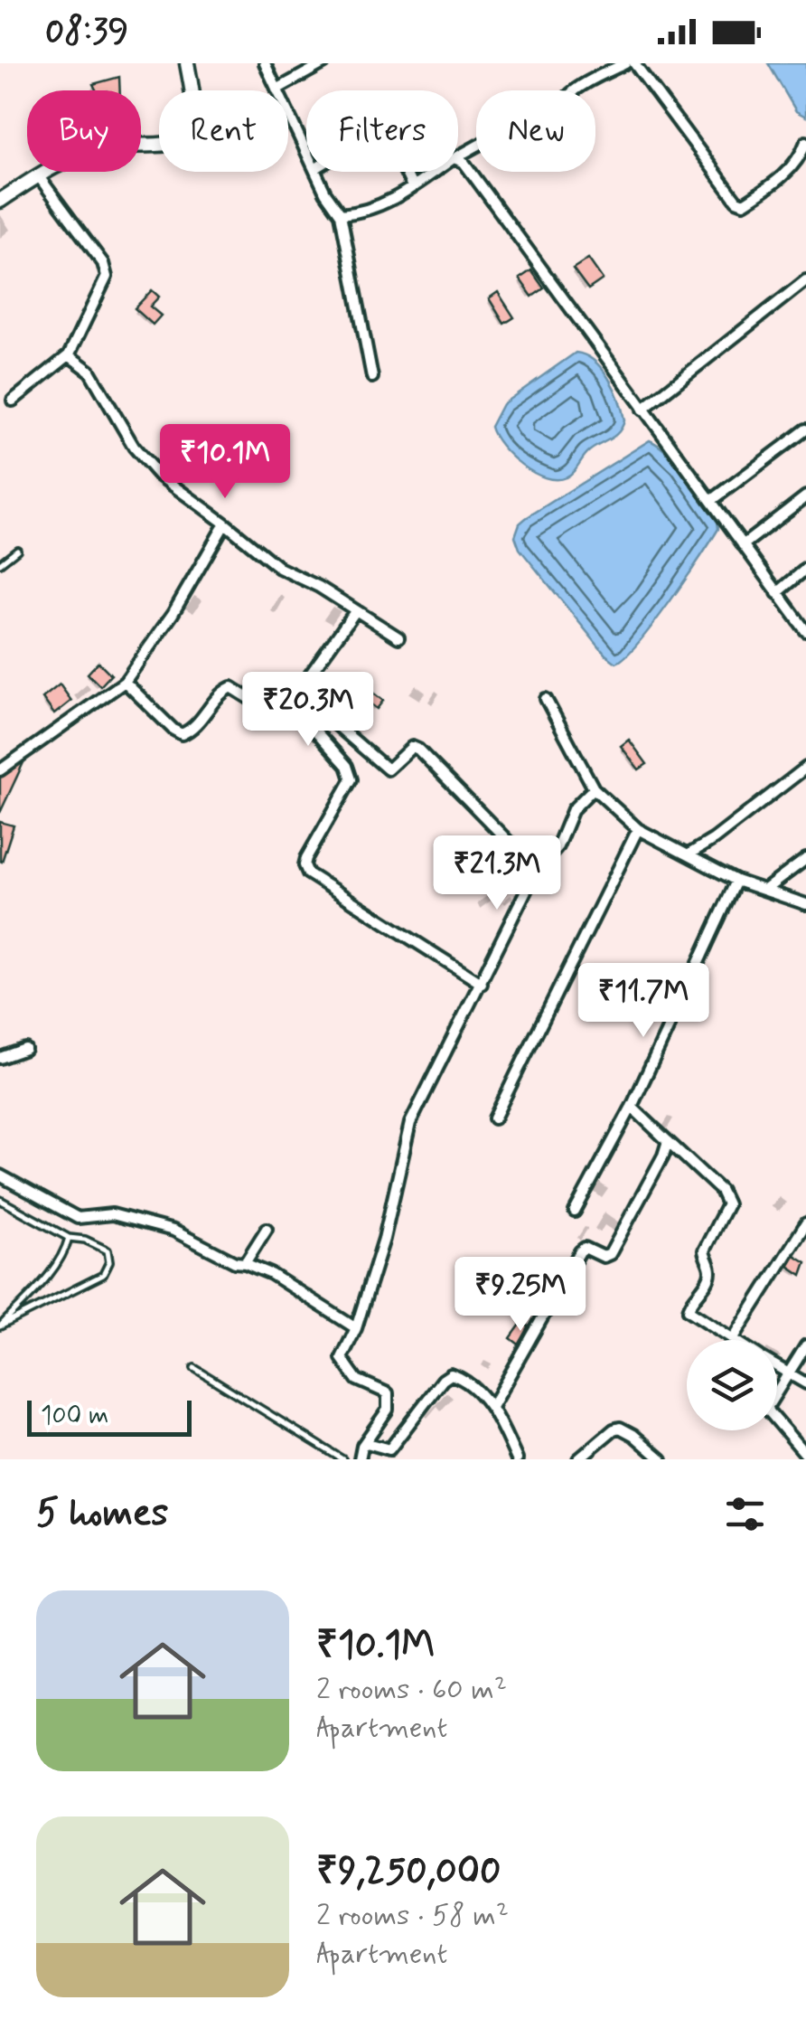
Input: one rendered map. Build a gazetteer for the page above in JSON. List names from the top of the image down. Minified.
{"scale_bar":"100 m","page":{"status":"08:39","chip":["Buy","Rent","Filters","New"],"price":["₹10.1M","₹20.3M","₹21.3M","₹11.7M","₹9.25M"],"scale":"100 m","heading":"5 homes","list":[{"name":"₹10.1M","note":"2 rooms · 60 m² · Apartment"},{"name":"₹9,250,000","note":"2 rooms · 58 m² · Apartment"}]}}
